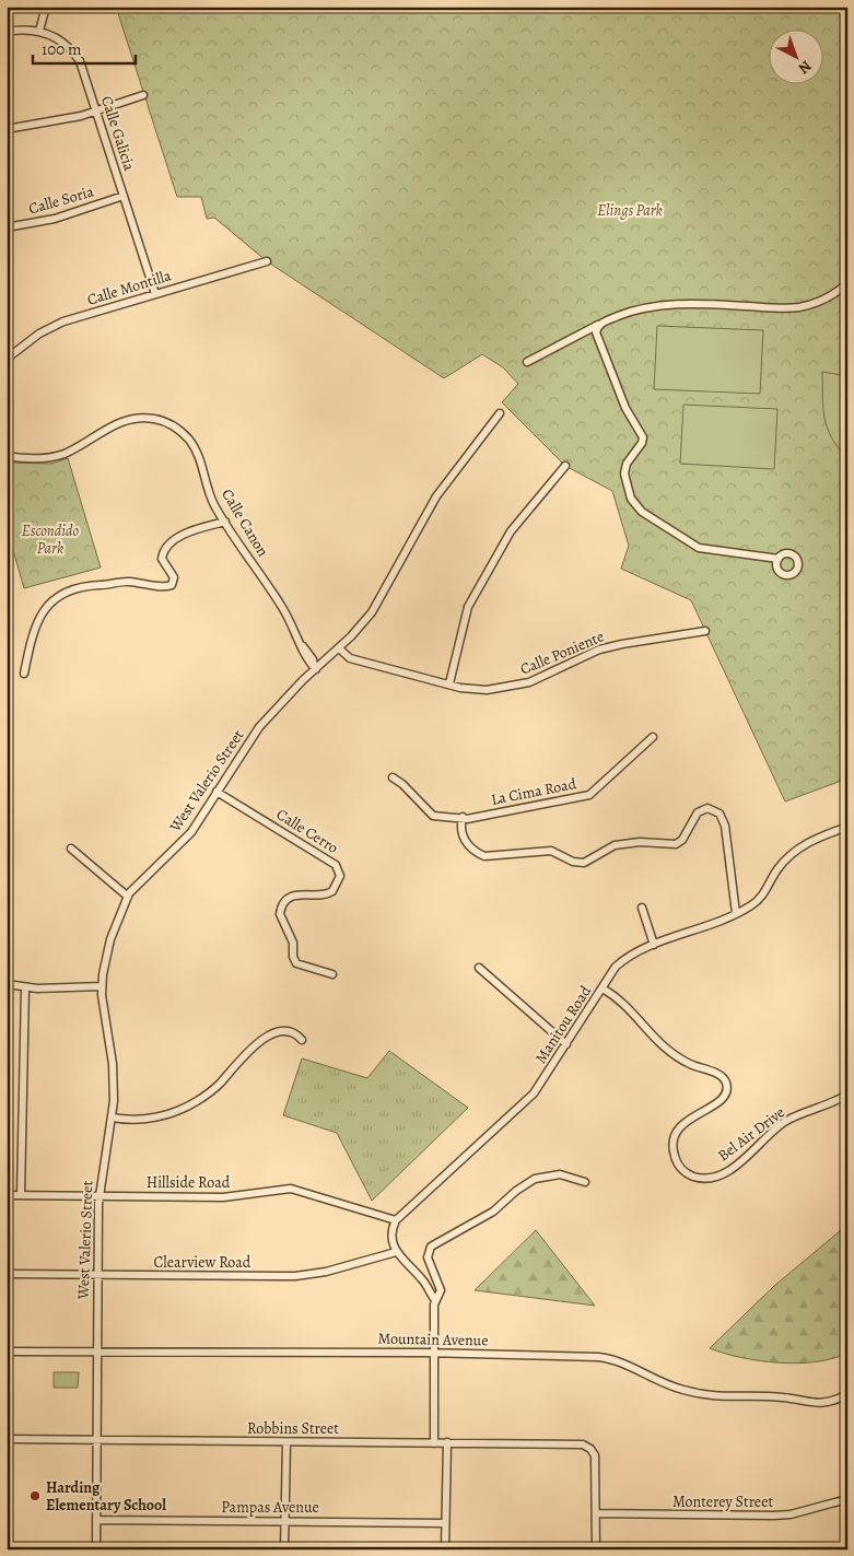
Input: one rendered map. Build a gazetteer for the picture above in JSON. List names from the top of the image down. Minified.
{"streets":{"street":["Calle Galicia","Calle Soria","Calle Montilla","Calle Canon","Calle Poniente","West Valerio Street","La Cima Road","Calle Cerro","Manitou Road","Bel Air Drive","Hillside Road","Clearview Road","Mountain Avenue","Robbins Street","Monterey Street","Pampas Avenue"]},"crossings":[["Calle Galicia","Calle Soria"],["Calle Galicia","Calle Montilla"],["Calle Canon","West Valerio Street"],["Calle Poniente","West Valerio Street"],["West Valerio Street","Calle Cerro"],["West Valerio Street","Hillside Road"],["West Valerio Street","Clearview Road"],["West Valerio Street","Mountain Avenue"],["West Valerio Street","Robbins Street"],["West Valerio Street","Pampas Avenue"],["Manitou Road","Bel Air Drive"],["Manitou Road","Hillside Road"],["Robbins Street","Monterey Street"]],"parks":["Elings Park","Escondido Park"],"places":["Harding Elementary School"],"scale_bar":"100 m","north":"bottom right"}
